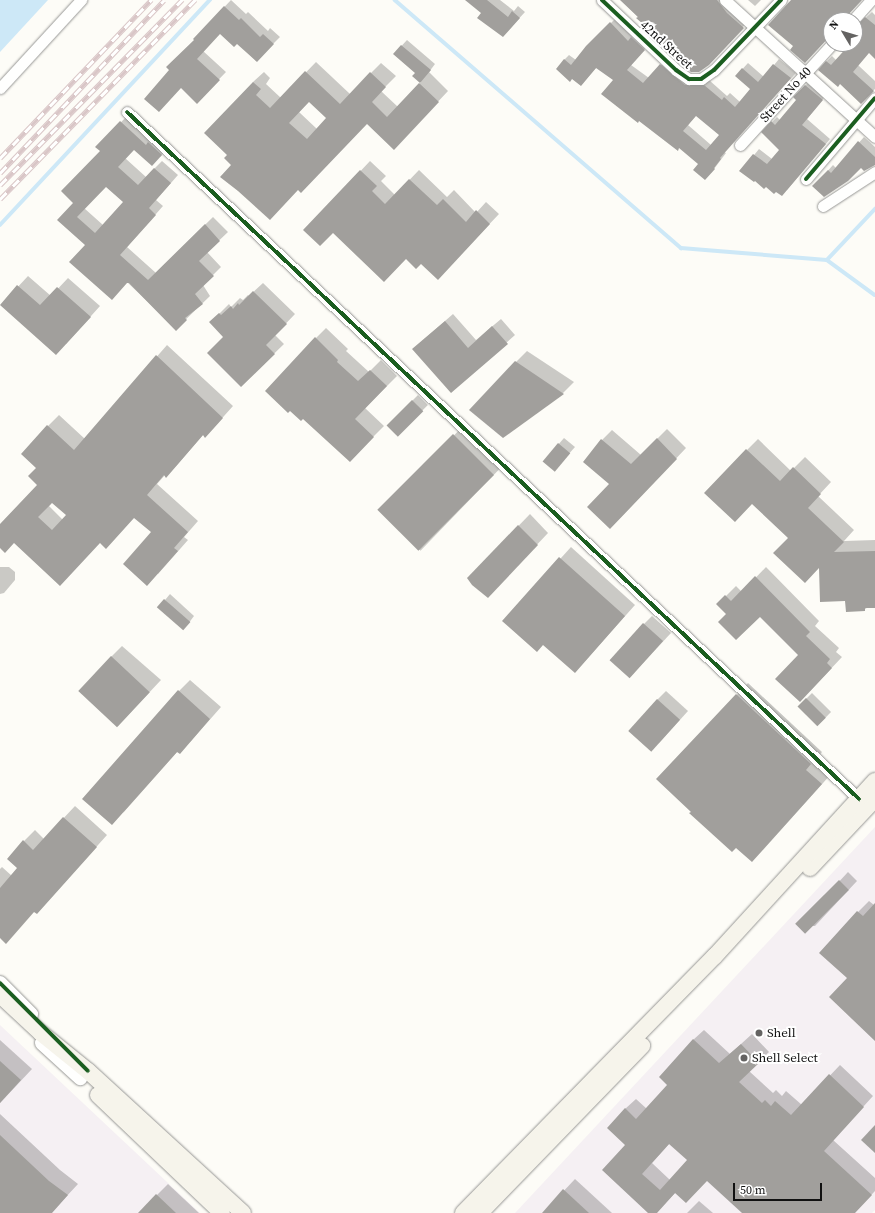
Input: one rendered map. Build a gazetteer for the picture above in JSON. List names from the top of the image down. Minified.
{"streets":{"street":["42nd Street","Street No 40"]},"places":["Shell","Shell Select"],"scale_bar":"50 m","north":"top left"}
